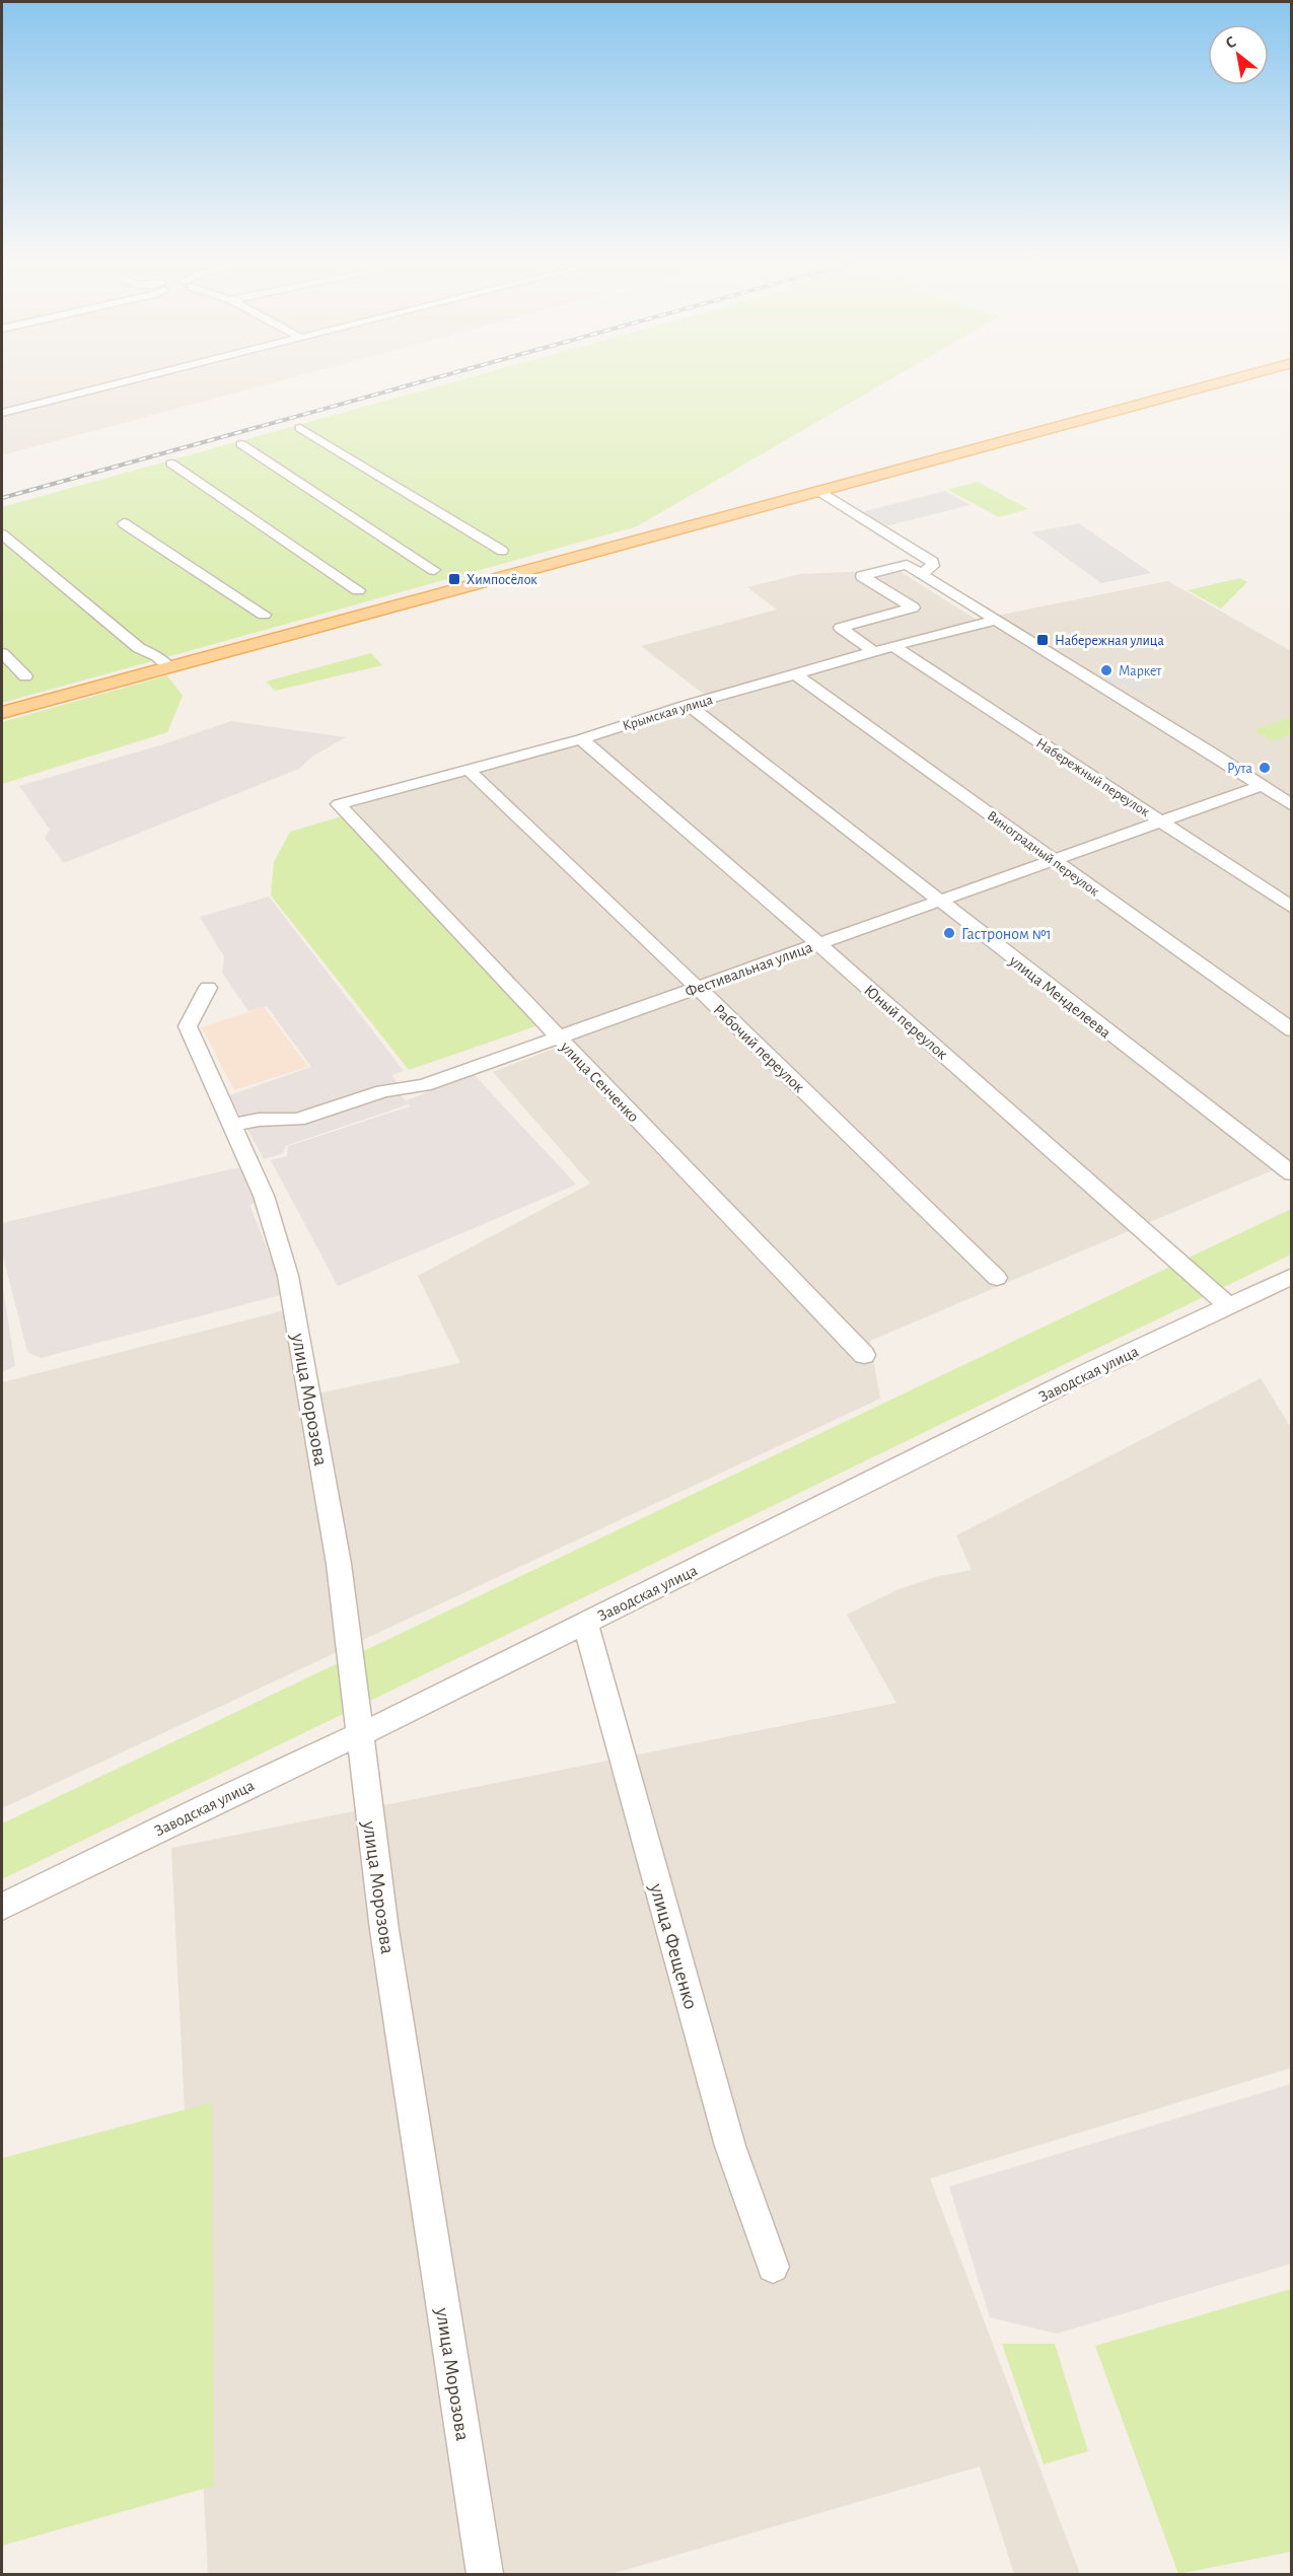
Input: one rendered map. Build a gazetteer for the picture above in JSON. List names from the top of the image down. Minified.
{"streets":{"street":["Крымская улица","Набережный переулок","Виноградный переулок","Фестивальная улица","улица Менделеева","Юный переулок","Рабочий переулок","улица Сенченко","Заводская улица","улица Морозова","улица Фещенко"]},"crossings":[["Крымская улица","Набережный переулок"],["Крымская улица","Виноградный переулок"],["Крымская улица","улица Менделеева"],["Крымская улица","Юный переулок"],["Крымская улица","Рабочий переулок"],["Крымская улица","улица Сенченко"],["Набережный переулок","Фестивальная улица"],["Виноградный переулок","Фестивальная улица"],["Фестивальная улица","улица Менделеева"],["Фестивальная улица","Юный переулок"],["Фестивальная улица","Рабочий переулок"],["Фестивальная улица","улица Сенченко"],["Фестивальная улица","улица Морозова"],["Юный переулок","Заводская улица"],["Заводская улица","улица Морозова"],["Заводская улица","улица Фещенко"]],"places":{"transit":["Химпосёлок","Набережная улица"],"other":["Маркет","Рута","Гастроном №1"]},"north":"top left"}
